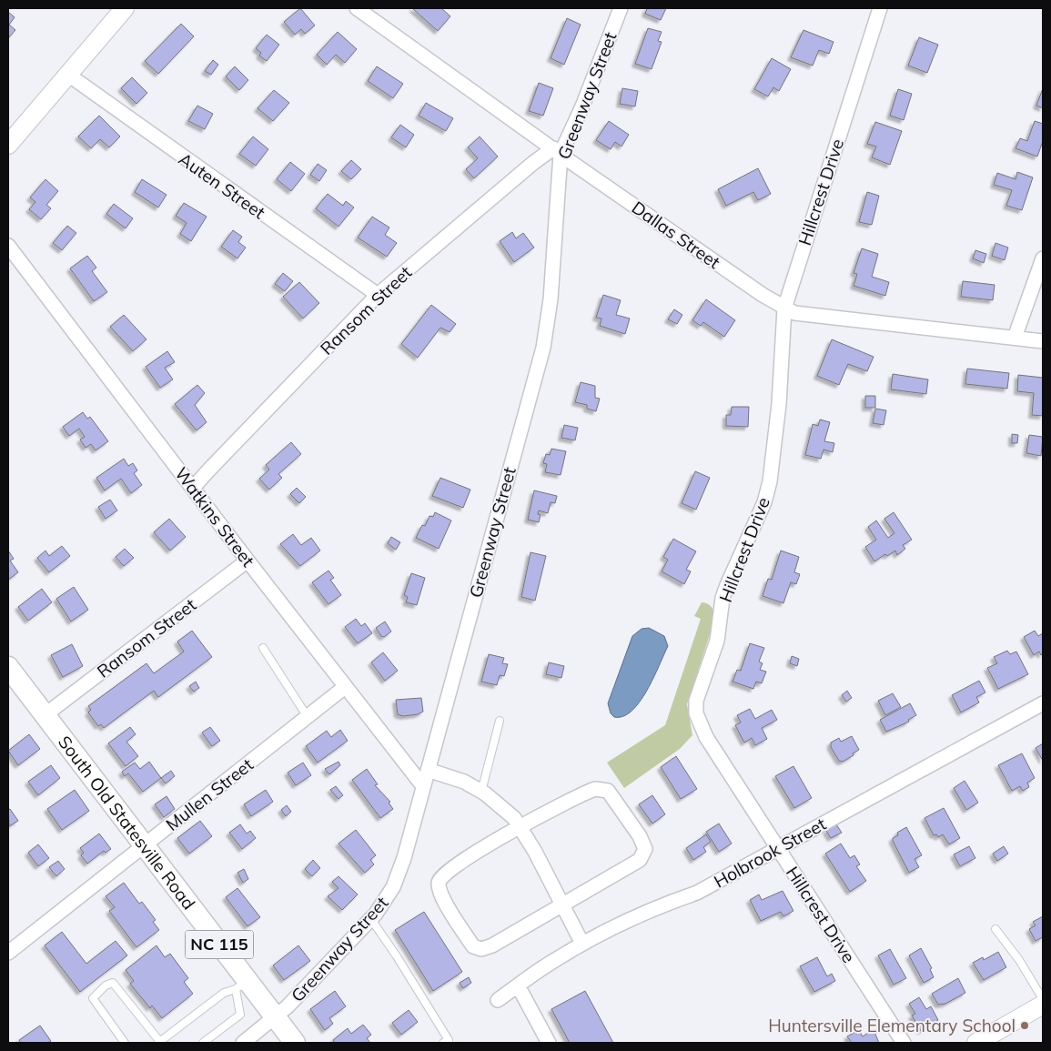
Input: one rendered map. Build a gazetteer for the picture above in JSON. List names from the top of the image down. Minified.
{"streets":{"main road":["South Old Statesville Road","NC 115"],"street":["Greenway Street","Auten Street","Hillcrest Drive","Dallas Street","Ransom Street","Watkins Street","Mullen Street","Holbrook Street"]},"crossings":[["Greenway Street","Dallas Street"],["Greenway Street","Ransom Street"],["Greenway Street","Watkins Street"],["Greenway Street","South Old Statesville Road"],["Auten Street","Ransom Street"],["Hillcrest Drive","Dallas Street"],["Hillcrest Drive","Holbrook Street"],["Dallas Street","Ransom Street"],["Ransom Street","Watkins Street"],["Ransom Street","South Old Statesville Road"],["Watkins Street","Mullen Street"],["Mullen Street","South Old Statesville Road"]],"places":["Huntersville Elementary School"]}
